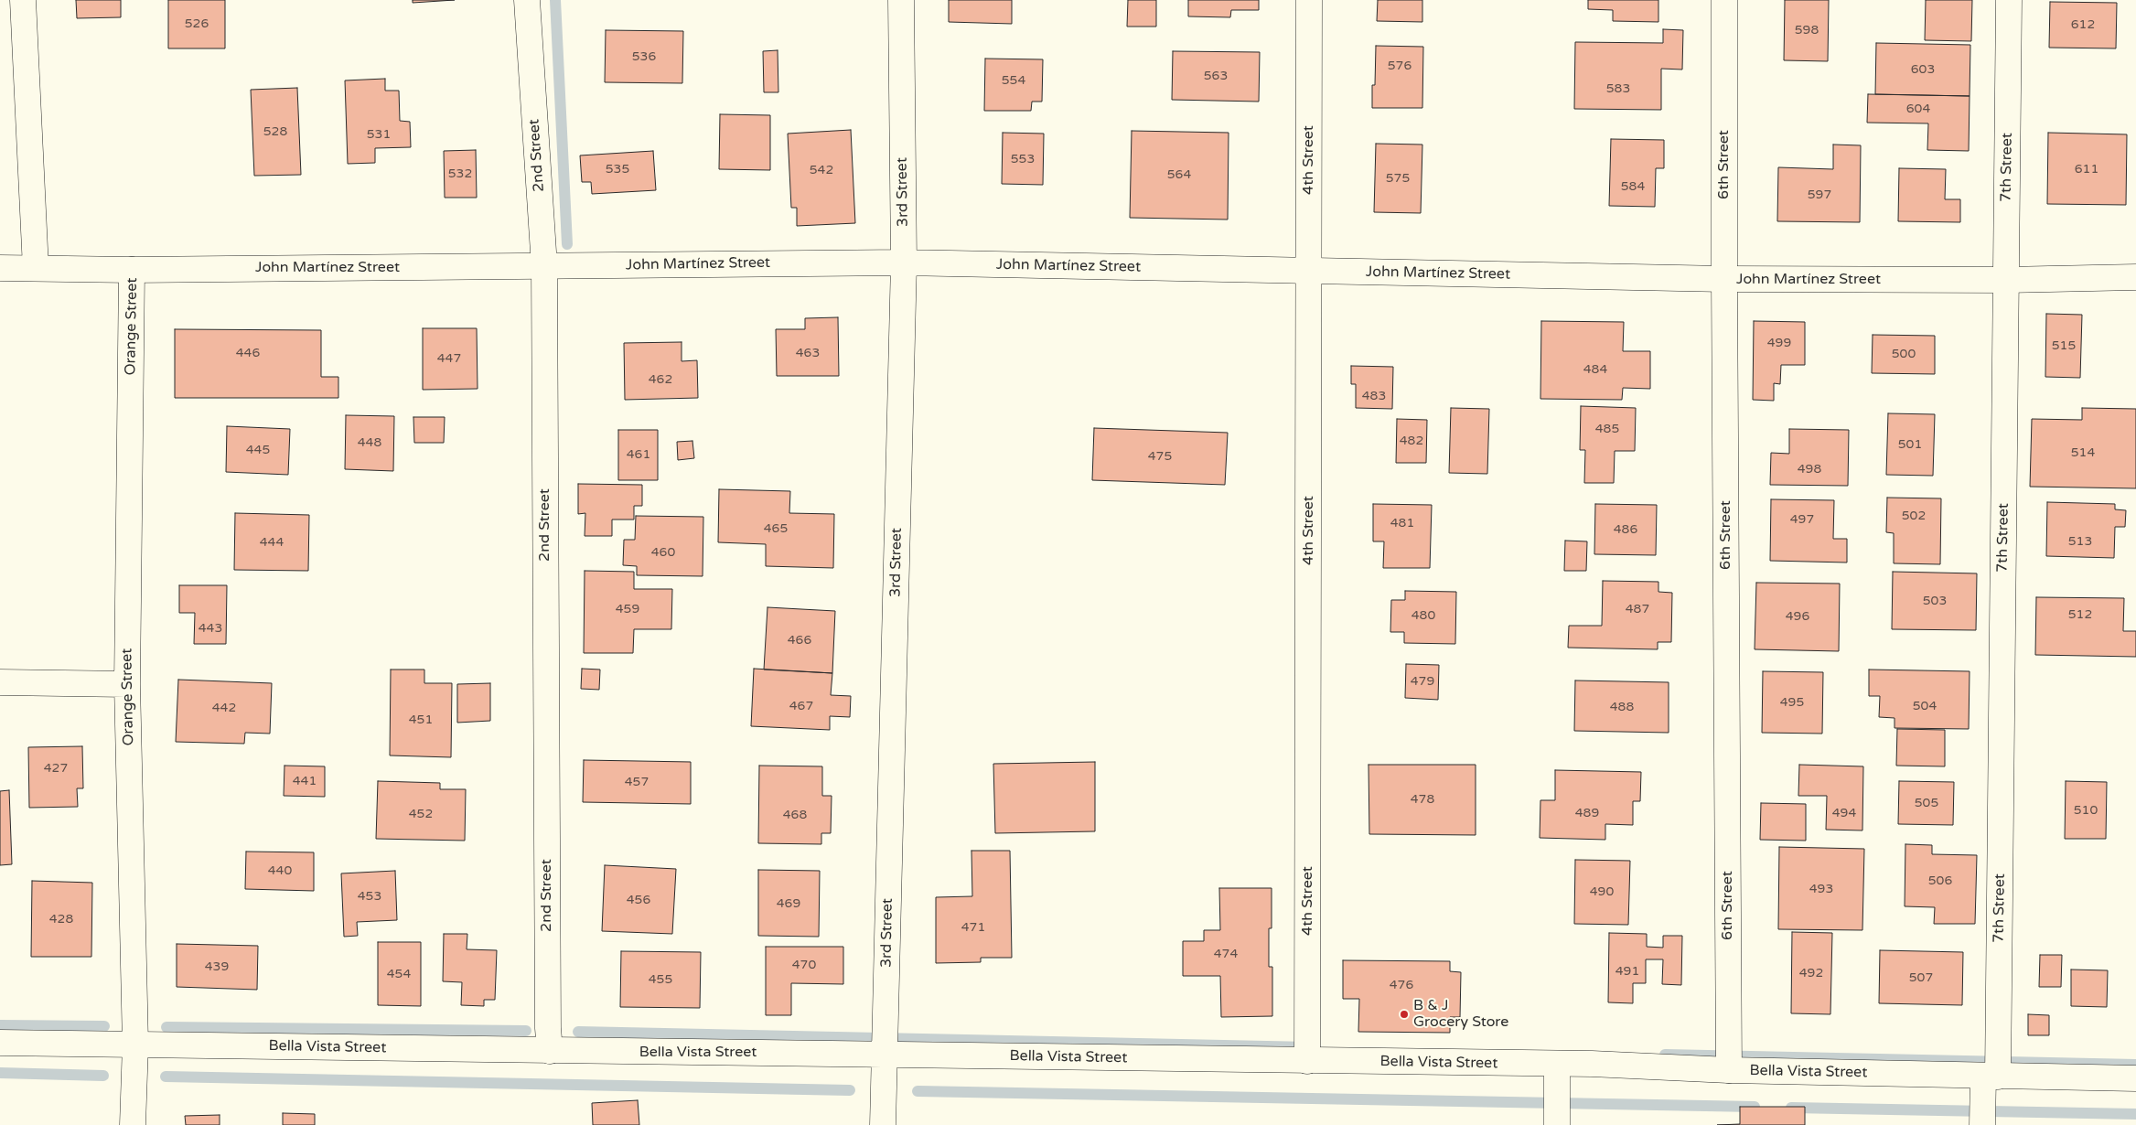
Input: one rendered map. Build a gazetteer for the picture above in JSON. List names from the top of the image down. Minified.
{"streets":{"street":["2nd Street","4th Street","6th Street","7th Street","3rd Street","John Martínez Street","Orange Street","Bella Vista Street"]},"crossings":[["2nd Street","John Martínez Street"],["2nd Street","Bella Vista Street"],["4th Street","John Martínez Street"],["4th Street","Bella Vista Street"],["6th Street","John Martínez Street"],["6th Street","Bella Vista Street"],["7th Street","John Martínez Street"],["7th Street","Bella Vista Street"],["3rd Street","John Martínez Street"],["3rd Street","Bella Vista Street"],["John Martínez Street","Orange Street"],["Orange Street","Bella Vista Street"]],"places":["B & J Grocery Store"],"house_numbers":["526","612","598","536","576","603","563","554","583","604","528","531","553","535","611","542","532","564","575","584","597","499","515","446","463","500","447","484","462","483","485","482","448","501","445","514","461","475","498","502","497","481","465","486","513","444","460","503","459","487","512","480","496","443","466","479","495","467","504","488","442","451","427","441","457","478","505","510","489","494","452","468","440","506","493","490","453","456","469","428","471","474","470","439","491","492","454","507","455","476"]}
